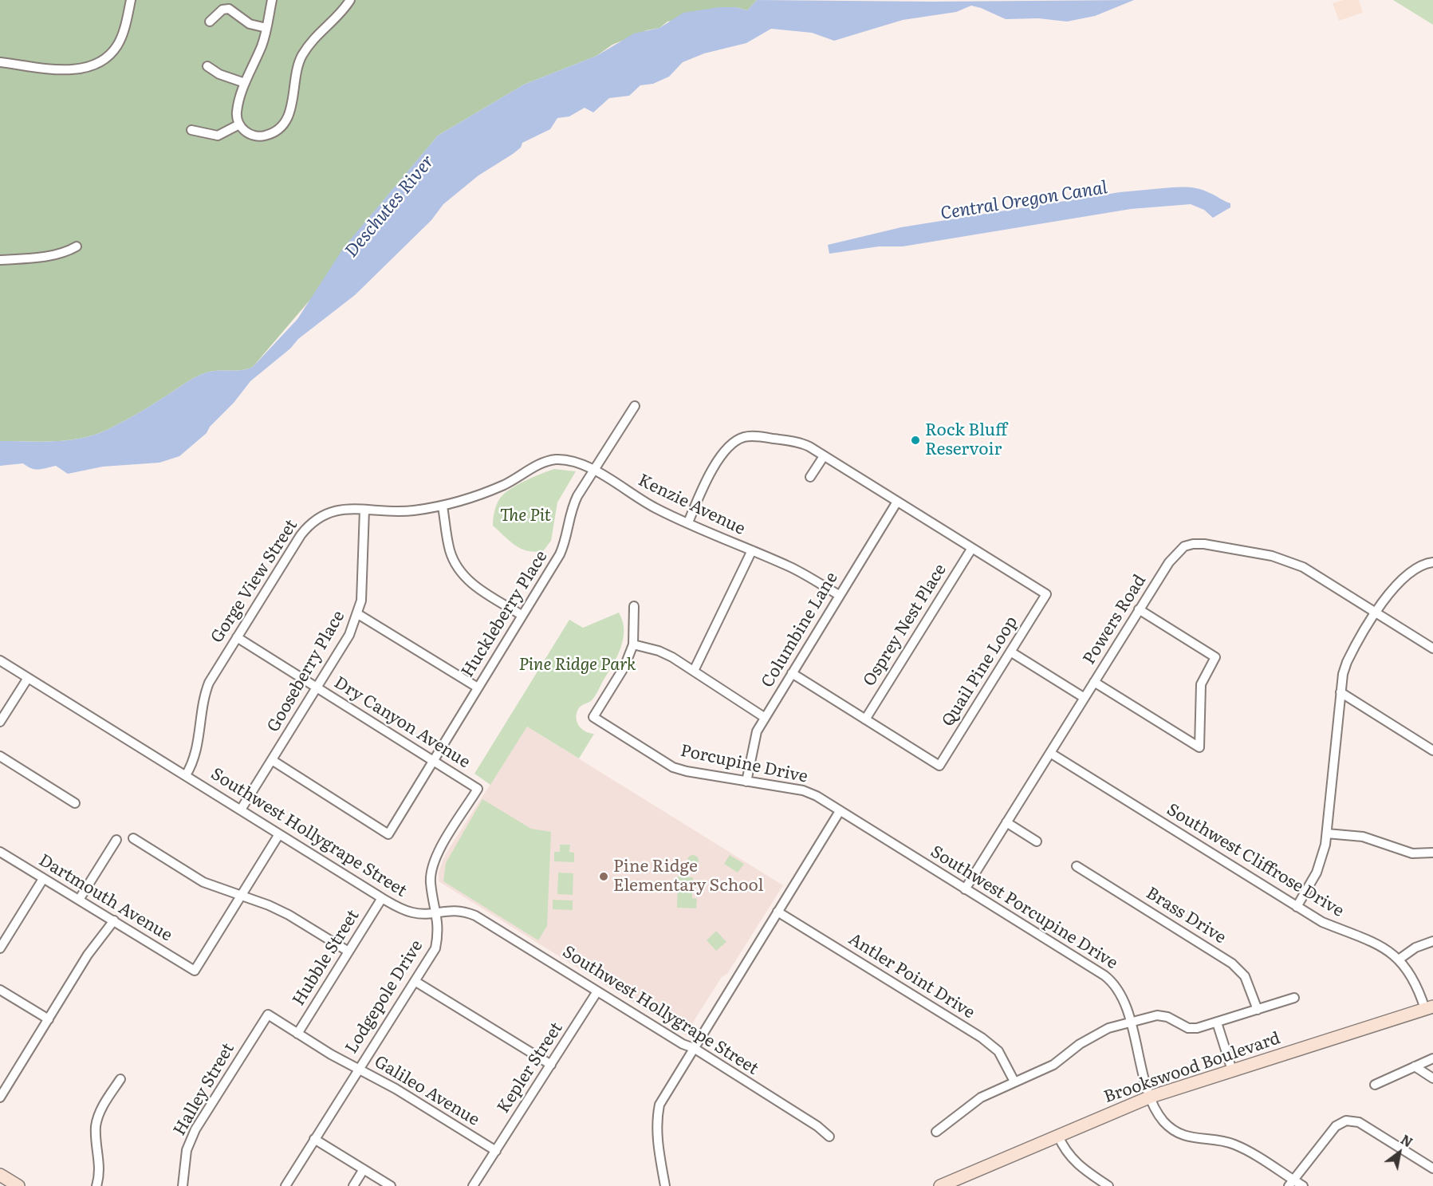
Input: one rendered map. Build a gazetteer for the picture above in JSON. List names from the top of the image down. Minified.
{"streets":{"main road":["Brookswood Boulevard"],"street":["Kenzie Avenue","Gorge View Street","Huckleberry Place","Powers Road","Osprey Nest Place","Columbine Lane","Gooseberry Place","Quail Pine Loop","Dry Canyon Avenue","Porcupine Drive","Southwest Hollygrape Street","Southwest Cliffrose Drive","Dartmouth Avenue","Southwest Porcupine Drive","Brass Drive","Hubble Street","Antler Point Drive","Lodgepole Drive","Kepler Street","Halley Street","Galileo Avenue"]},"crossings":[["Kenzie Avenue","Gorge View Street"],["Kenzie Avenue","Huckleberry Place"],["Kenzie Avenue","Columbine Lane"],["Kenzie Avenue","Quail Pine Loop"],["Gorge View Street","Huckleberry Place"],["Gorge View Street","Gooseberry Place"],["Gorge View Street","Dry Canyon Avenue"],["Gorge View Street","Southwest Hollygrape Street"],["Huckleberry Place","Gooseberry Place"],["Huckleberry Place","Dry Canyon Avenue"],["Powers Road","Southwest Cliffrose Drive"],["Powers Road","Southwest Porcupine Drive"],["Osprey Nest Place","Quail Pine Loop"],["Columbine Lane","Quail Pine Loop"],["Columbine Lane","Porcupine Drive"],["Gooseberry Place","Dry Canyon Avenue"],["Gooseberry Place","Southwest Hollygrape Street"],["Dry Canyon Avenue","Lodgepole Drive"],["Porcupine Drive","Southwest Porcupine Drive"],["Southwest Hollygrape Street","Hubble Street"],["Southwest Hollygrape Street","Lodgepole Drive"],["Southwest Hollygrape Street","Kepler Street"],["Southwest Cliffrose Drive","Brookswood Boulevard"],["Southwest Porcupine Drive","Brookswood Boulevard"],["Hubble Street","Galileo Avenue"],["Lodgepole Drive","Galileo Avenue"],["Kepler Street","Galileo Avenue"],["Halley Street","Galileo Avenue"]],"water":["Central Oregon Canal","Deschutes River"],"parks":["The Pit","Pine Ridge Park"],"places":["Rock Bluff Reservoir","Pine Ridge Elementary School"],"north":"top right"}
